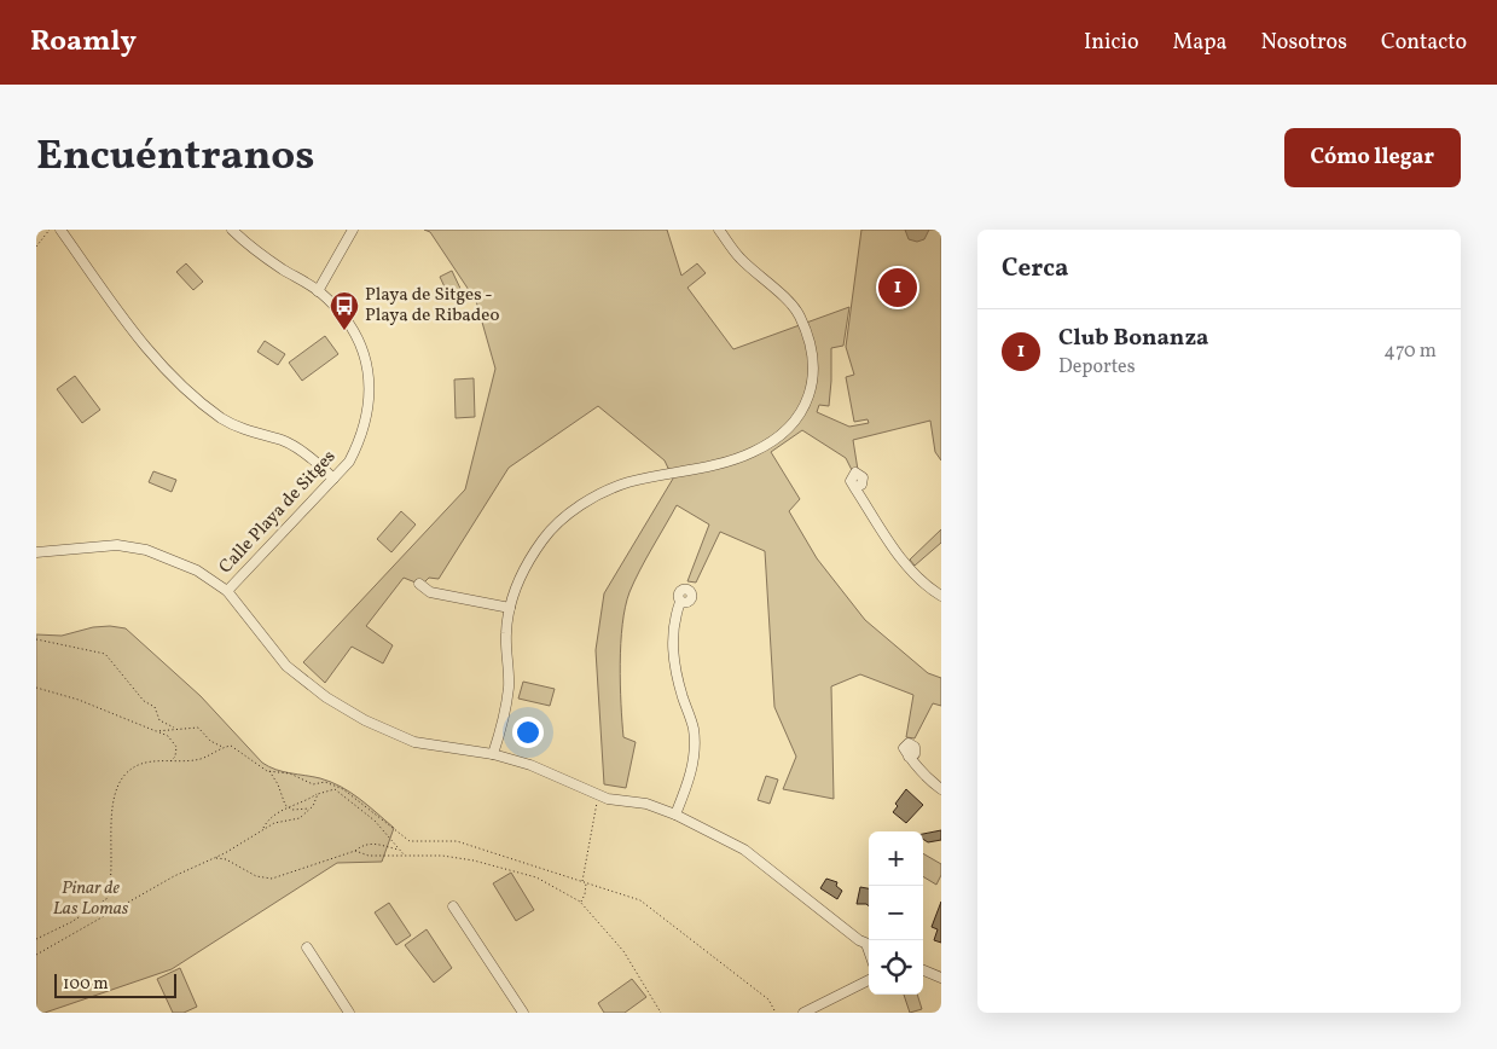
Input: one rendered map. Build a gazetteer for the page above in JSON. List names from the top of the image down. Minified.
{"streets":{"street":["Calle Playa de Sitges"]},"parks":["Pinar de Las Lomas"],"places":{"bus stop":["Playa de Sitges - Playa de Ribadeo"]},"scale_bar":"100 m","page":{"header":"Roamly","nav":["Inicio","Mapa","Nosotros","Contacto"],"title":"Encuéntranos","buttons":"Cómo llegar","heading":"Cerca","pins":"1","list":[{"mark":"1","name":"Club Bonanza","note":"Deportes","value":"470 m"}],"map_buttons":["+","−"],"scale":"100 m"}}
